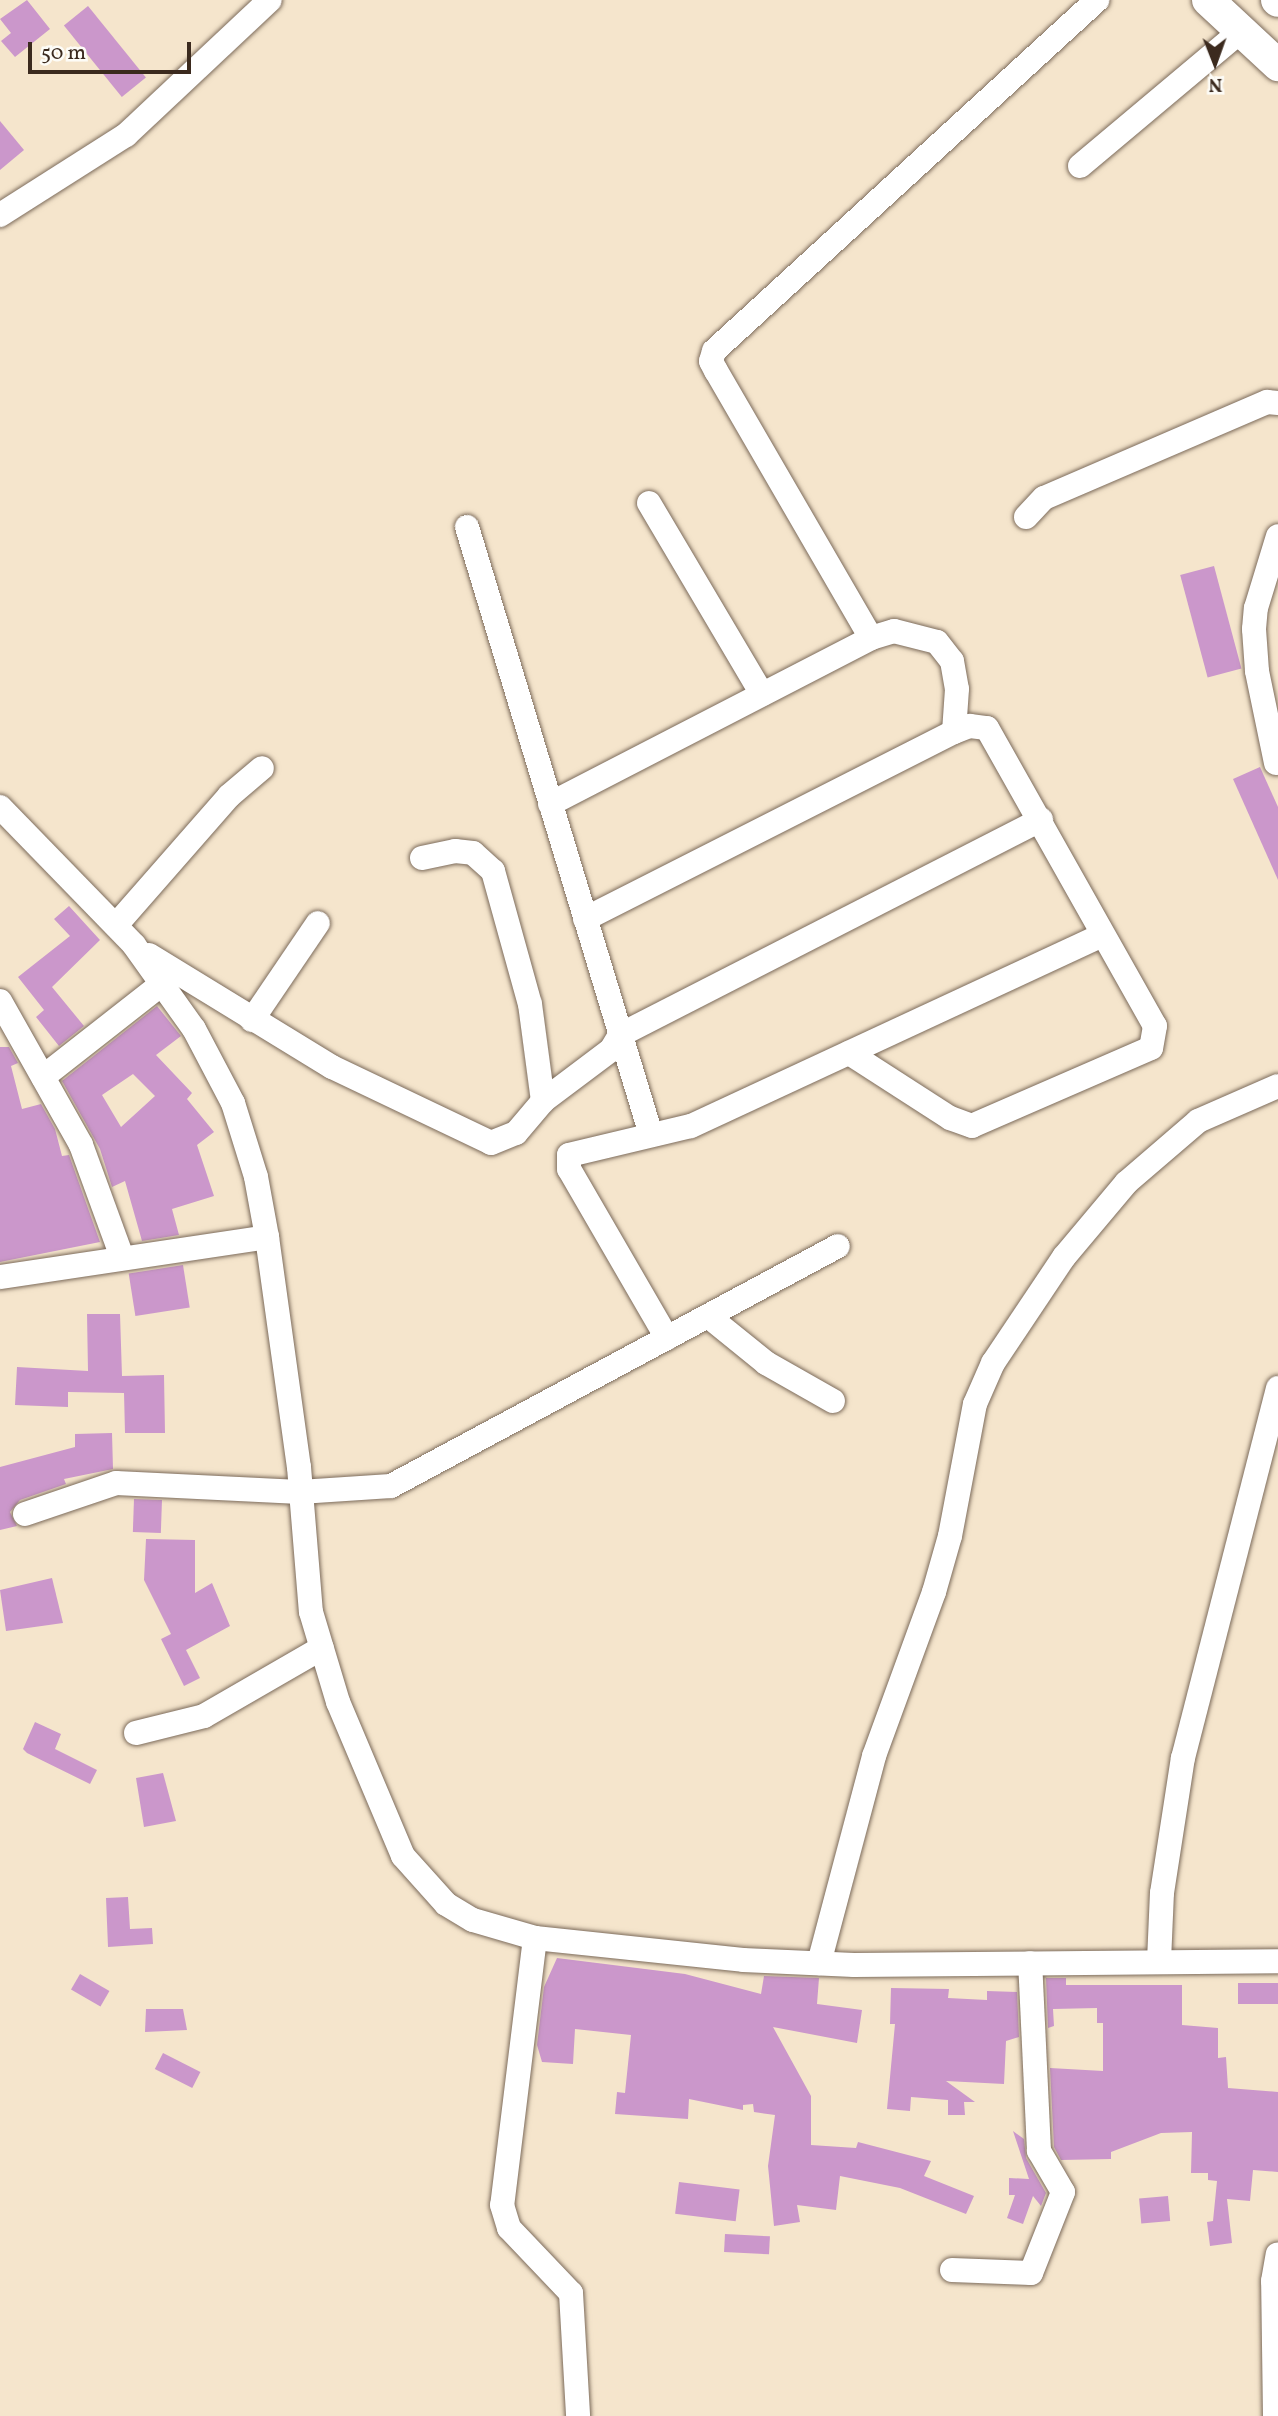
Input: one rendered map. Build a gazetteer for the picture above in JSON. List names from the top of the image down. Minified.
{"scale_bar":"50 m","north":"bottom"}
